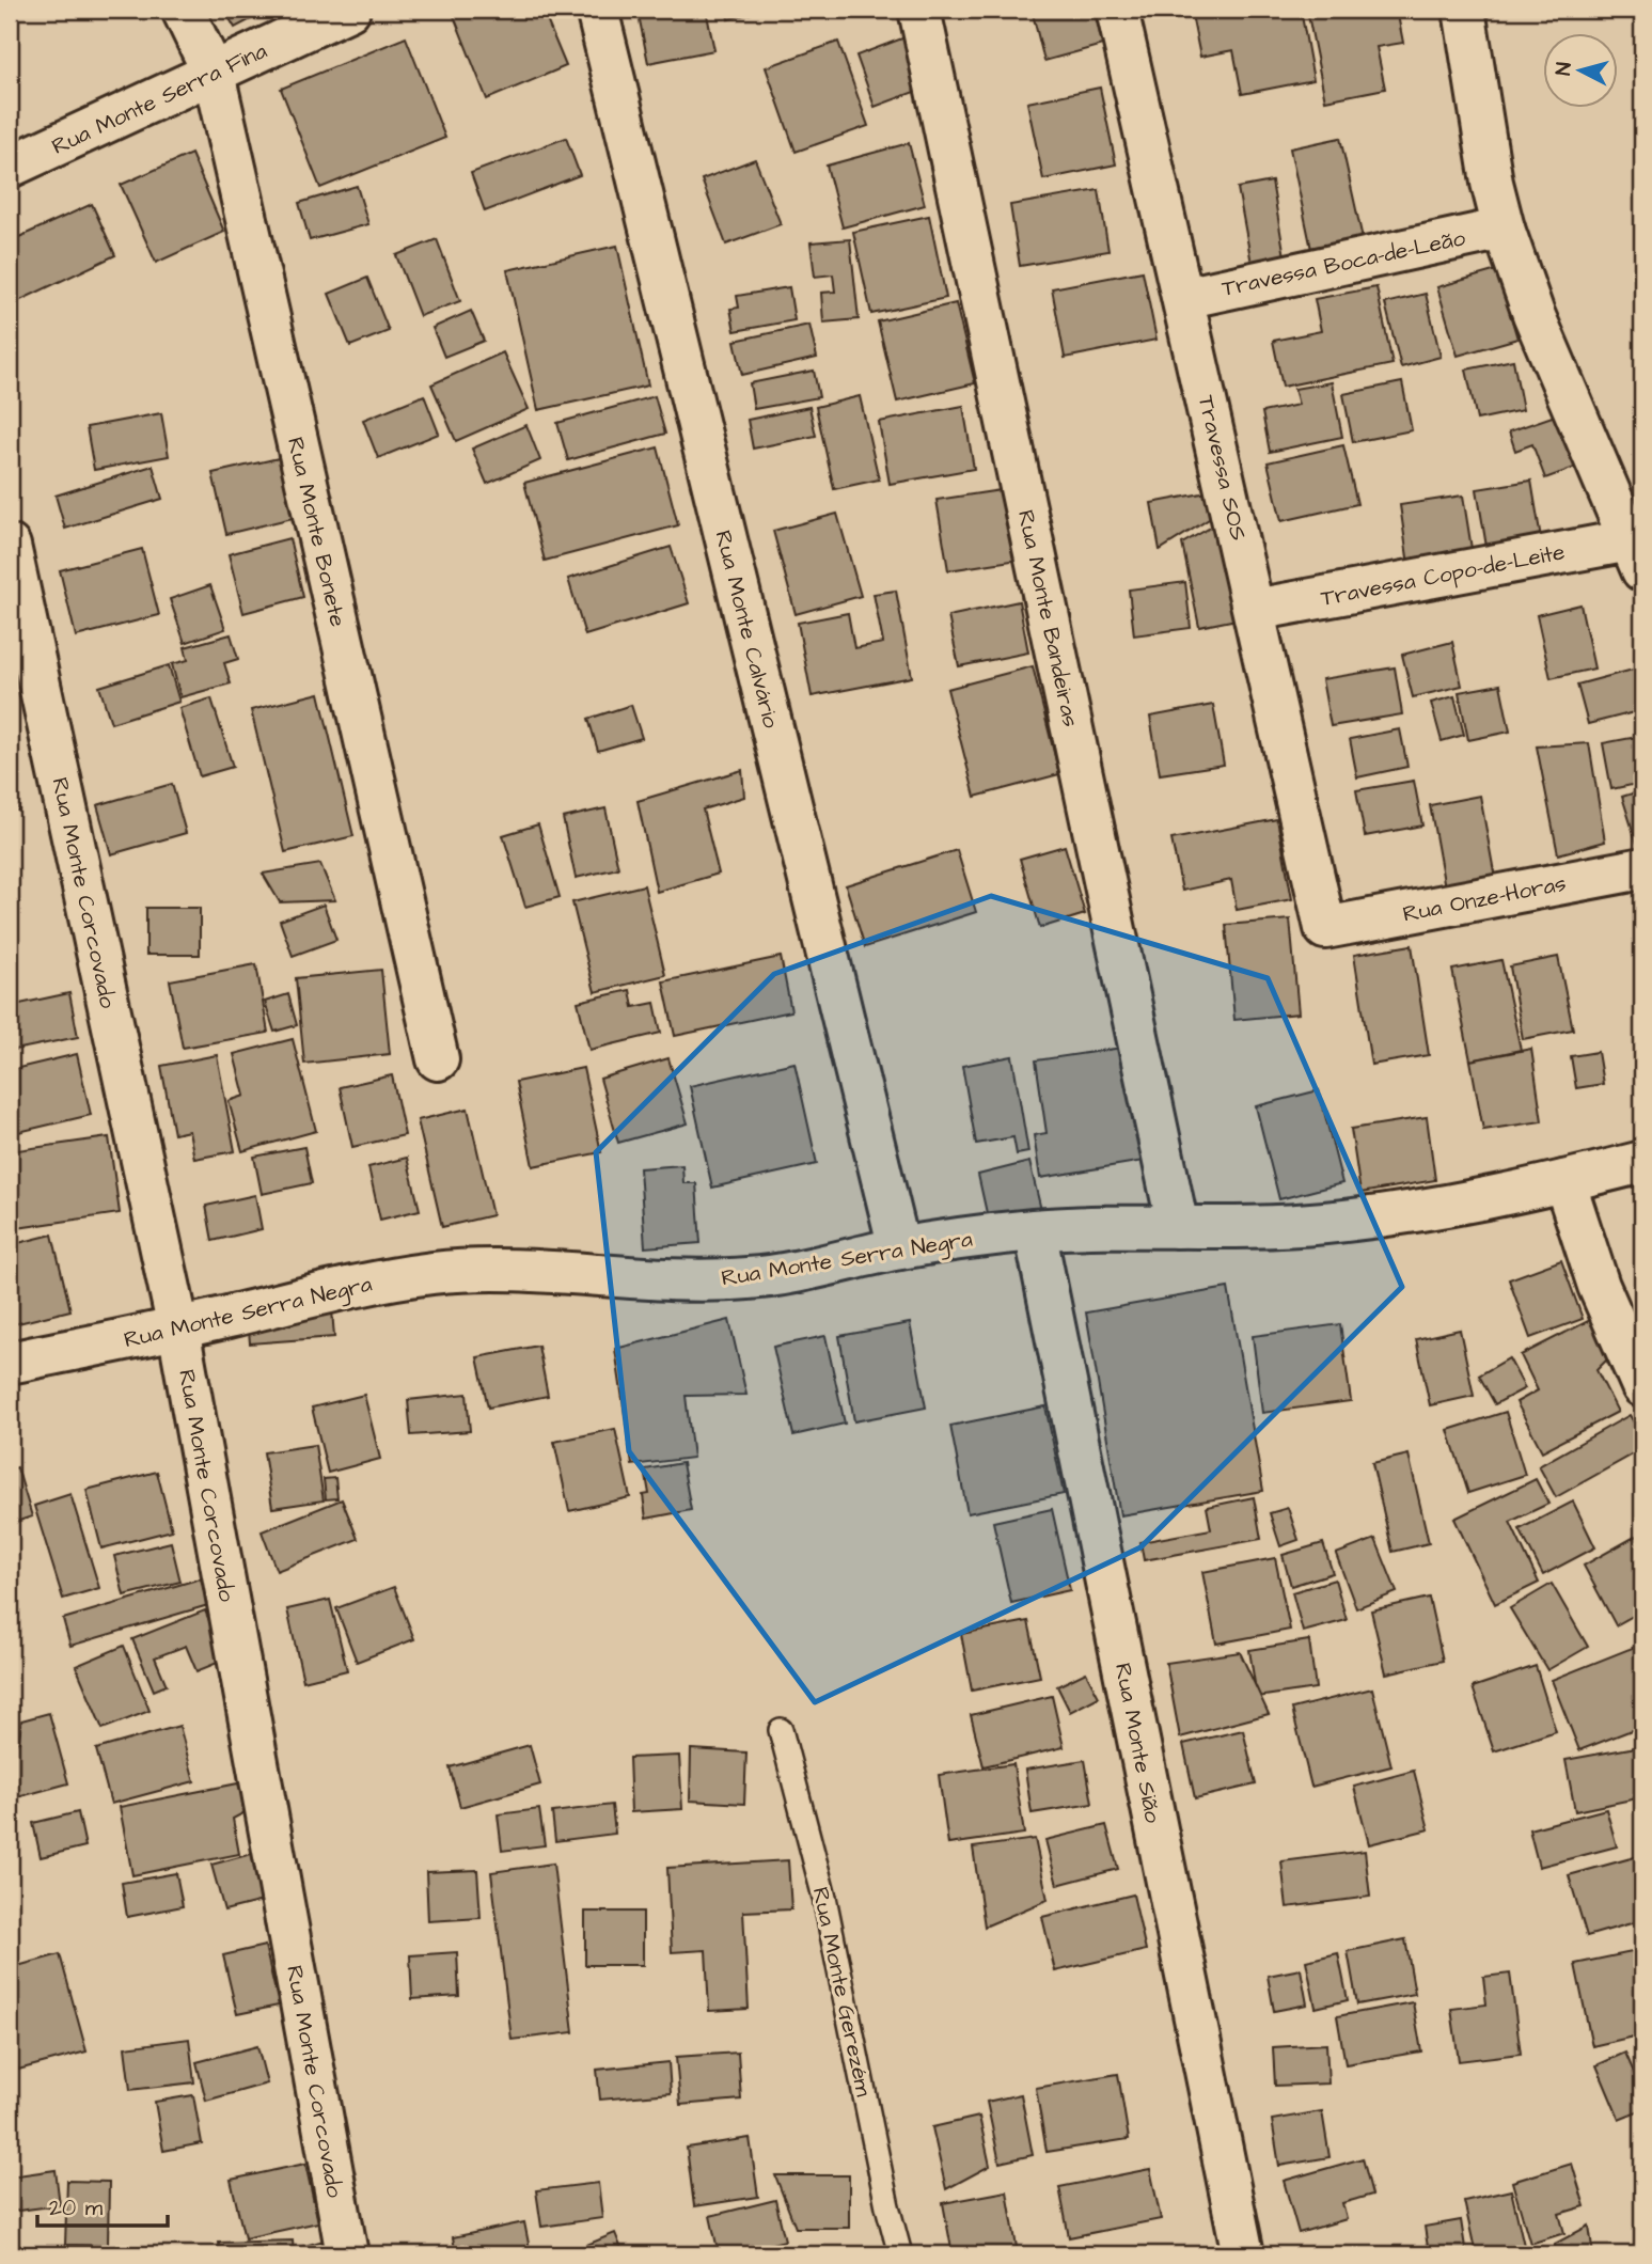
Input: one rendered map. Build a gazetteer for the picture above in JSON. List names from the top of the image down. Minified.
{"streets":{"street":["Rua Monte Serra Fina","Travessa Boca-de-Leão","Travessa SOS","Rua Monte Bonete","Travessa Copo-de-Leite","Rua Monte Bandeiras","Rua Monte Calvário","Rua Monte Corcovado","Rua Onze-Horas","Rua Monte Serra Negra","Rua Monte Sião"],"lane":["Rua Monte Gerezém"]},"crossings":[["Rua Monte Serra Fina","Rua Monte Bonete"],["Travessa Boca-de-Leão","Travessa SOS"],["Travessa SOS","Travessa Copo-de-Leite"],["Travessa SOS","Rua Onze-Horas"],["Rua Monte Bandeiras","Rua Monte Serra Negra"],["Rua Monte Calvário","Rua Monte Serra Negra"],["Rua Monte Corcovado","Rua Monte Serra Negra"],["Rua Monte Serra Negra","Rua Monte Sião"]],"scale_bar":"20 m","north":"left"}
